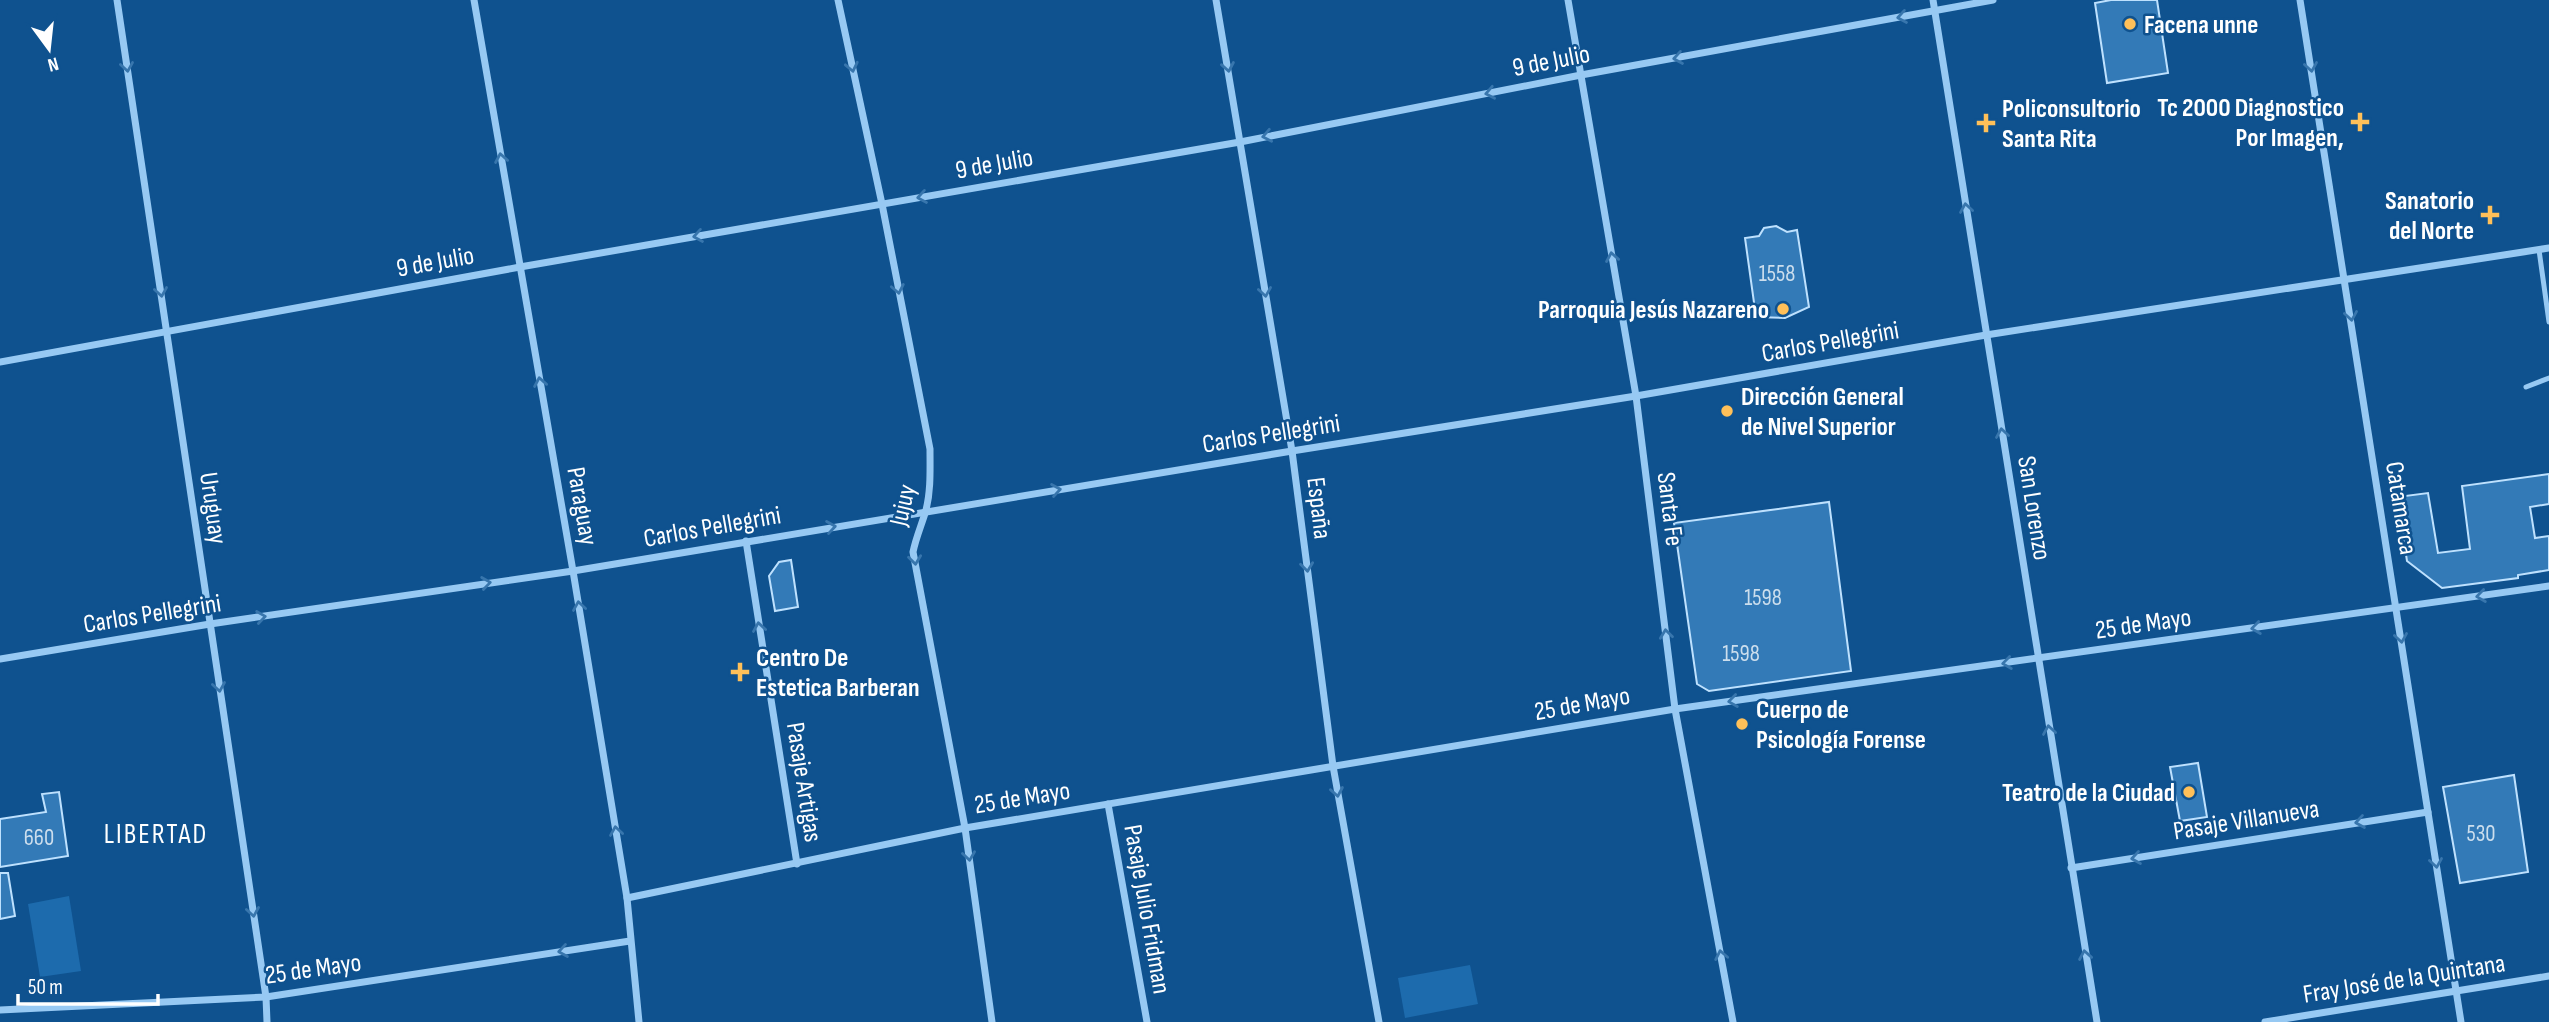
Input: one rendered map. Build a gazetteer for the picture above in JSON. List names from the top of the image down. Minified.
{"streets":{"street":["9 de Julio","Carlos Pellegrini","Jujuy","Paraguay","Uruguay","España","San Lorenzo","Catamarca","Santa Fe","25 de Mayo","Pasaje Artigas","Pasaje Villanueva","Pasaje Julio Fridman","Fray José de la Quintana"]},"crossings":[["9 de Julio","Jujuy"],["9 de Julio","Paraguay"],["9 de Julio","Uruguay"],["9 de Julio","España"],["9 de Julio","San Lorenzo"],["9 de Julio","Santa Fe"],["Carlos Pellegrini","Jujuy"],["Carlos Pellegrini","Paraguay"],["Carlos Pellegrini","Uruguay"],["Carlos Pellegrini","España"],["Carlos Pellegrini","San Lorenzo"],["Carlos Pellegrini","Catamarca"],["Carlos Pellegrini","Santa Fe"],["Carlos Pellegrini","Pasaje Artigas"],["Jujuy","25 de Mayo"],["Paraguay","25 de Mayo"],["Uruguay","25 de Mayo"],["España","25 de Mayo"],["San Lorenzo","25 de Mayo"],["San Lorenzo","Pasaje Villanueva"],["Catamarca","25 de Mayo"],["Catamarca","Pasaje Villanueva"],["Catamarca","Fray José de la Quintana"],["Santa Fe","25 de Mayo"],["25 de Mayo","Pasaje Artigas"],["25 de Mayo","Pasaje Julio Fridman"]],"one_way":["9 de Julio","Carlos Pellegrini","Jujuy","Paraguay","Uruguay","España","San Lorenzo","Catamarca","Santa Fe","25 de Mayo","Pasaje Artigas","Pasaje Villanueva"],"districts":["LIBERTAD"],"places":{"other":["Facena unne","Parroquia Jesús Nazareno","Dirección General de Nivel Superior","Cuerpo de Psicología Forense","Teatro de la Ciudad"],"health":["Tc 2000 Diagnostico Por Imagen,","Policonsultorio Santa Rita","Sanatorio del Norte","Centro De Estetica Barberan"]},"house_numbers":["1558","1598","1598","530","660"],"scale_bar":"50 m","north":"bottom"}
